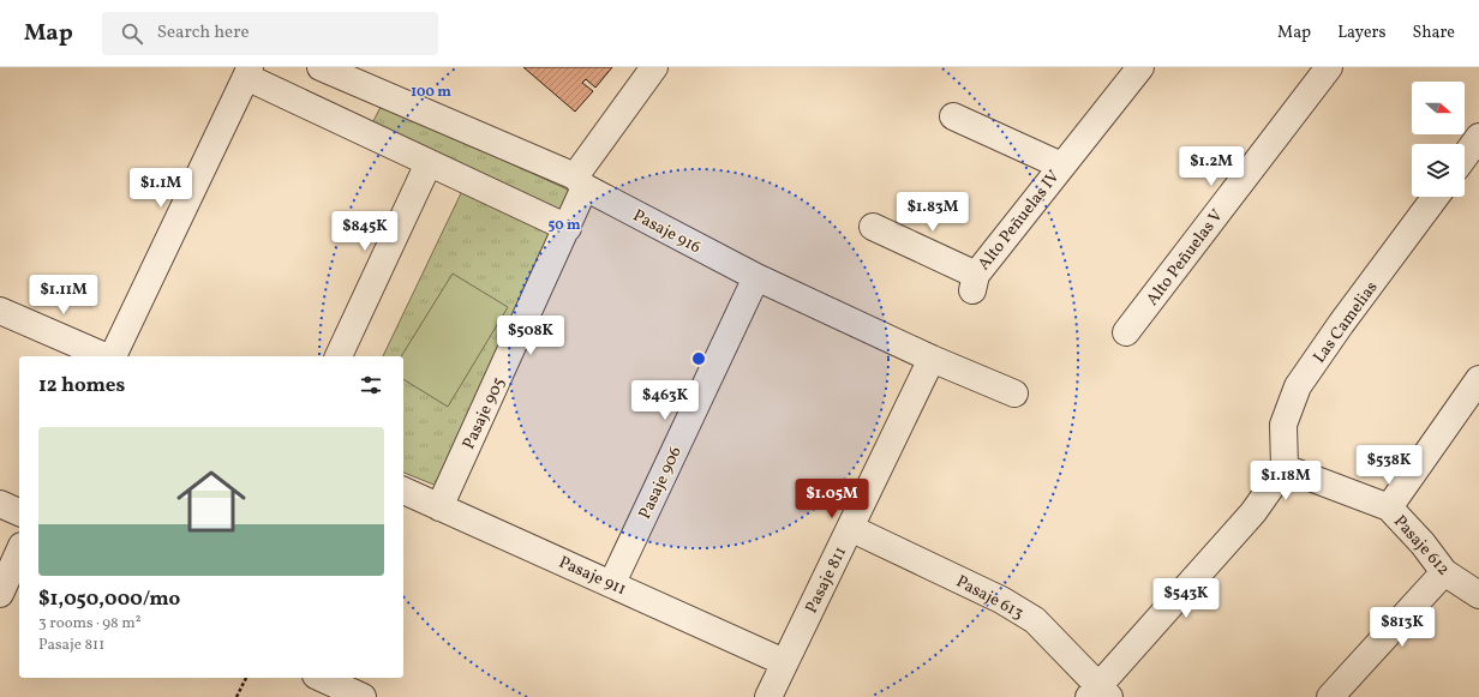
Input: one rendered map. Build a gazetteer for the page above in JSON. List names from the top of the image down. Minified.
{"streets":{"street":["Alto Peñuelas IV","Pasaje 916","Alto Peñuelas V","Las Camelias","Pasaje 905","Pasaje 906","Pasaje 612","Pasaje 911","Pasaje 811","Pasaje 613"]},"crossings":[["Pasaje 916","Pasaje 905"],["Pasaje 916","Pasaje 906"],["Pasaje 916","Pasaje 811"],["Las Camelias","Pasaje 612"],["Pasaje 905","Pasaje 911"],["Pasaje 906","Pasaje 911"],["Pasaje 911","Pasaje 811"],["Pasaje 811","Pasaje 613"]],"north":"right","page":{"header":"Map","search":"Search here","nav":["Map","Layers","Share"],"price":["$1.2M","$1.1M","$1.83M","$845K","$1.11M","$508K","$463K","$538K","$1.18M","$1.05M","$543K","$813K"],"heading":"12 homes","list":[{"name":"$1,050,000/mo","note":"3 rooms · 98 m² · Pasaje 811"}]},"rings":["100 m","50 m"]}
